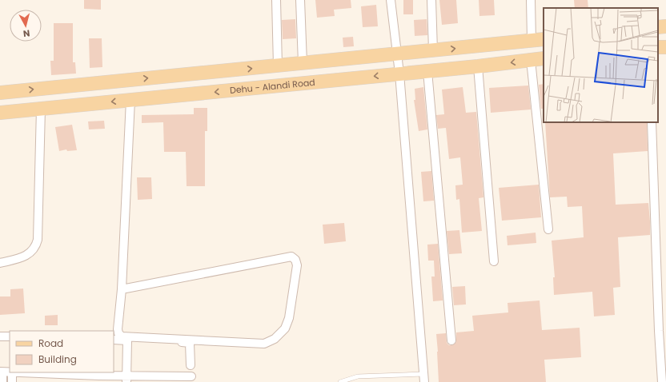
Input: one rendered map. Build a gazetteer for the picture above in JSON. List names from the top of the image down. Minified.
{"streets":{"main road":["Dehu - Alandi Road"]},"legend":["Road","Building"],"north":"bottom"}
